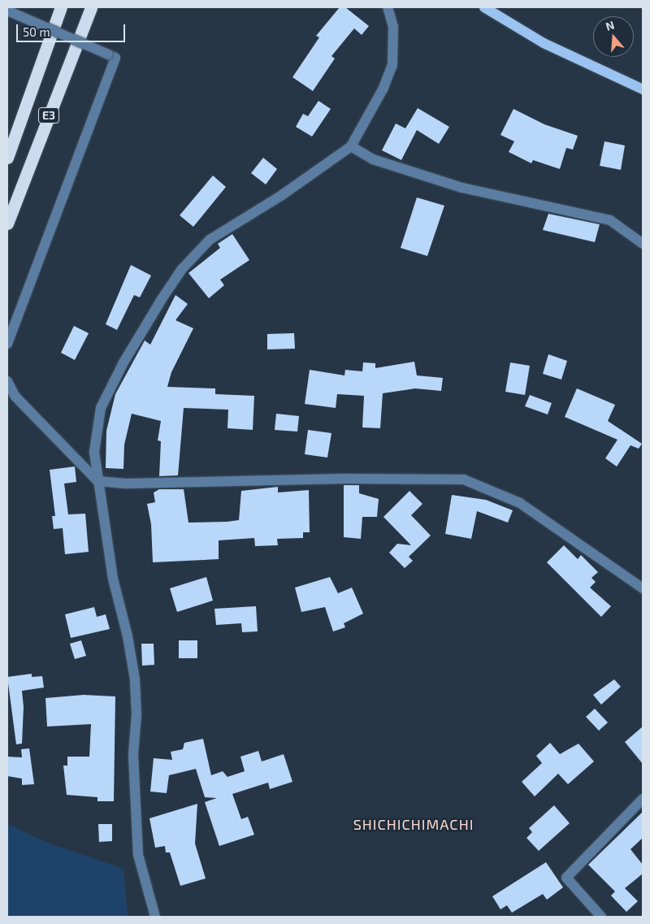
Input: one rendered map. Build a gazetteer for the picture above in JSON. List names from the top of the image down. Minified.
{"streets":{"highway":["E3"]},"districts":["SHICHICHIMACHI"],"scale_bar":"50 m","north":"top"}
